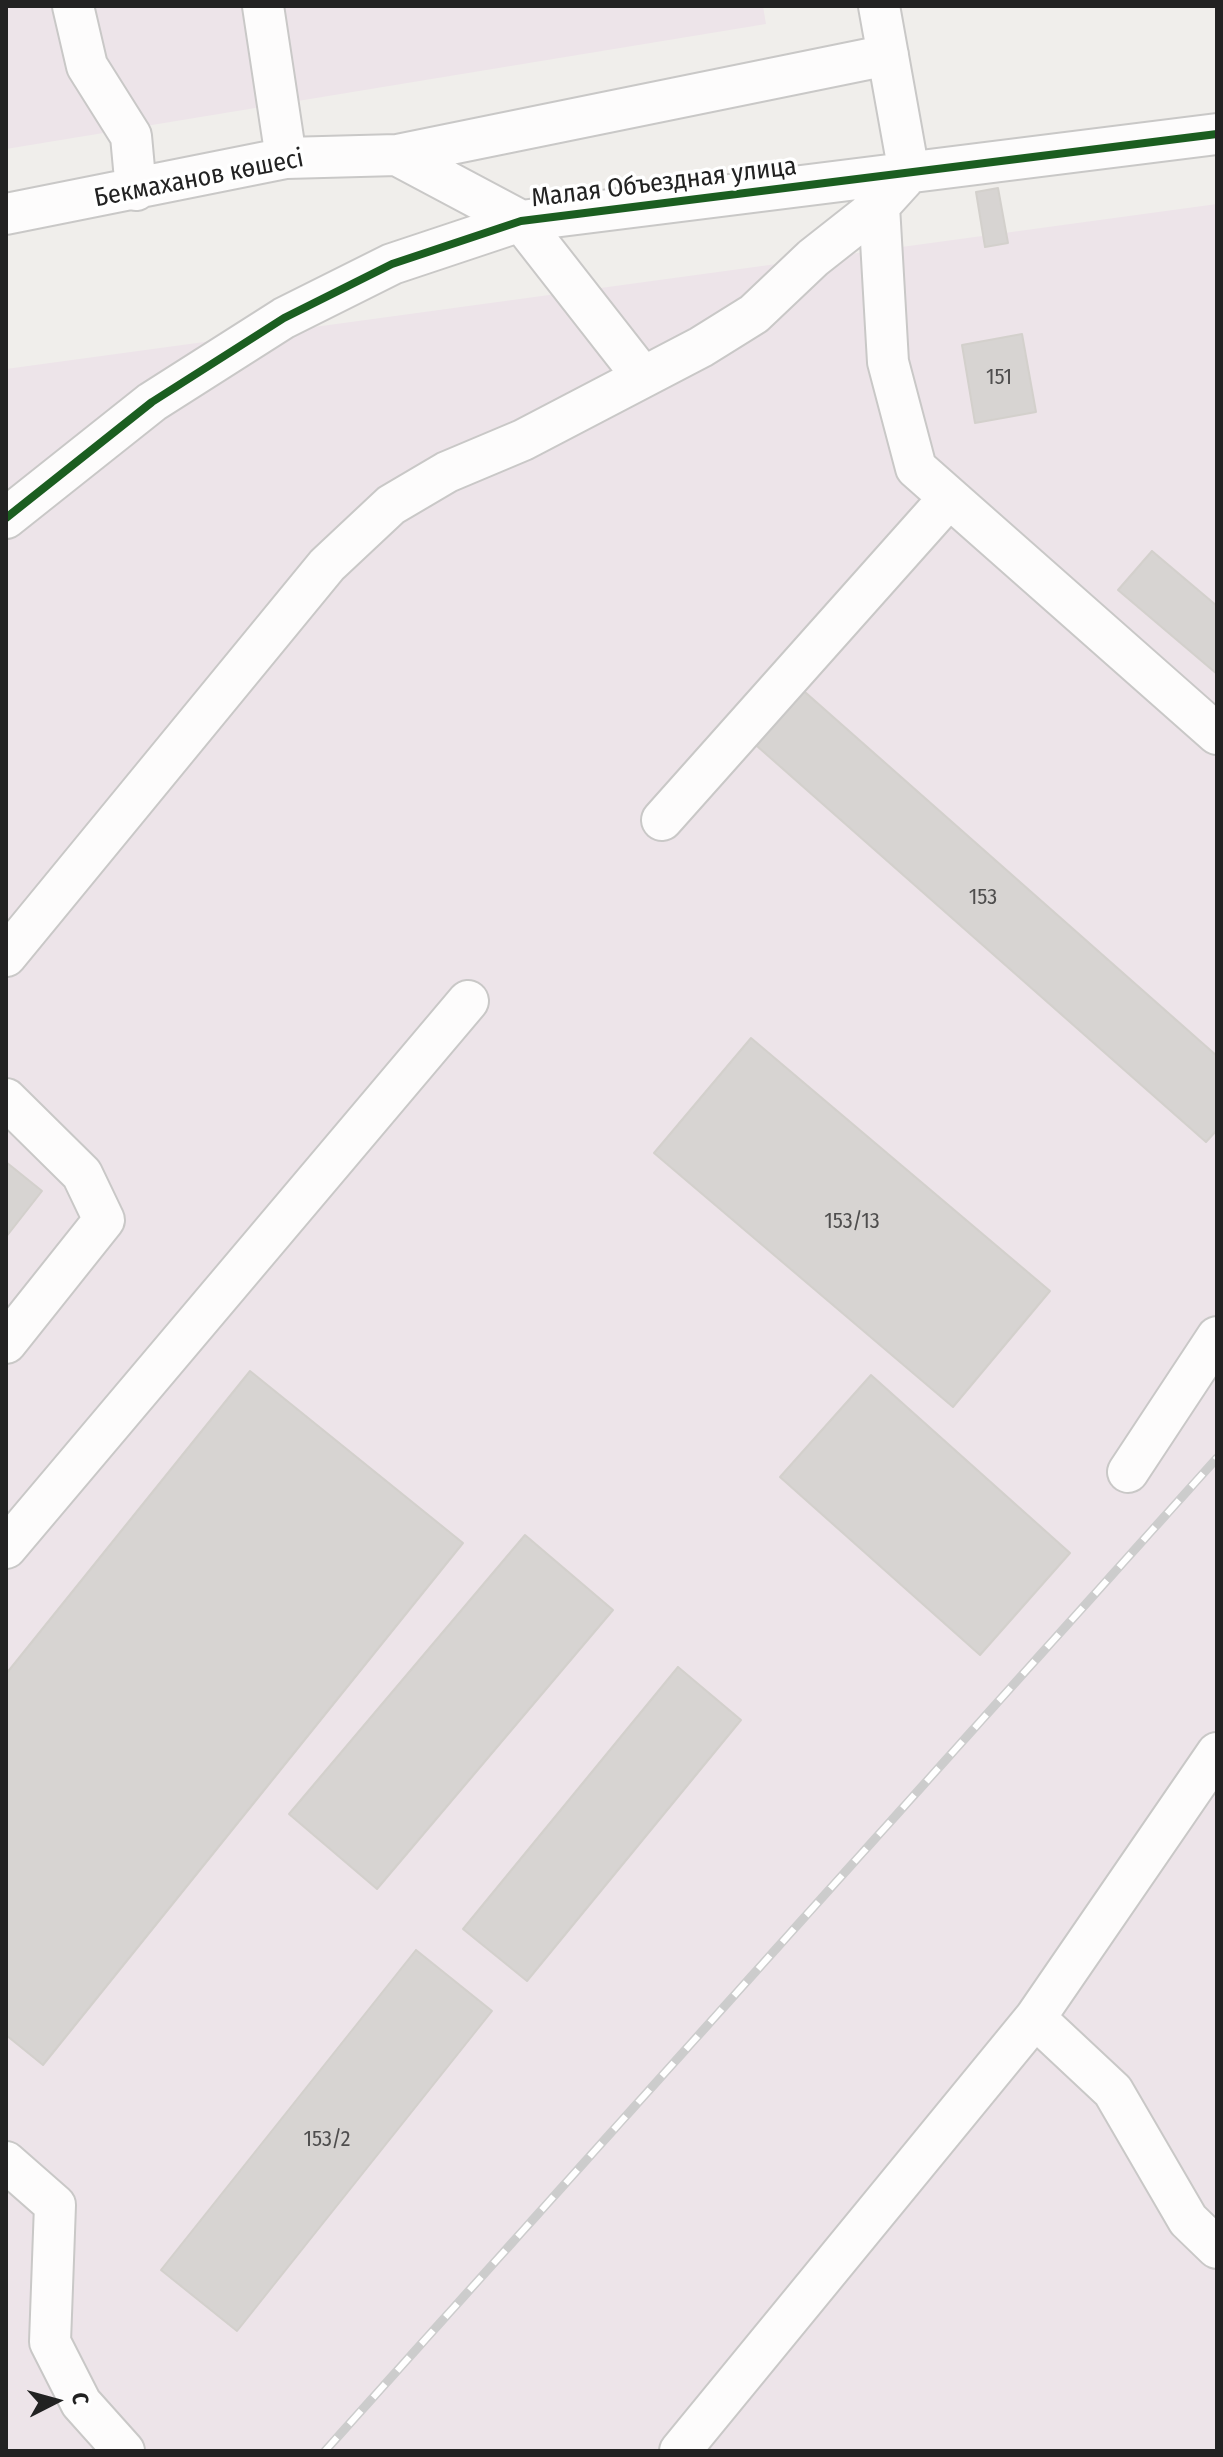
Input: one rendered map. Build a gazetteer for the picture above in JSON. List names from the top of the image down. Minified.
{"streets":{"street":["Бекмаханов көшесі","Малая Объездная улица"]},"crossings":[["Бекмаханов көшесі","Малая Объездная улица"]],"house_numbers":["151","153","153/13","153/2"],"north":"right"}
